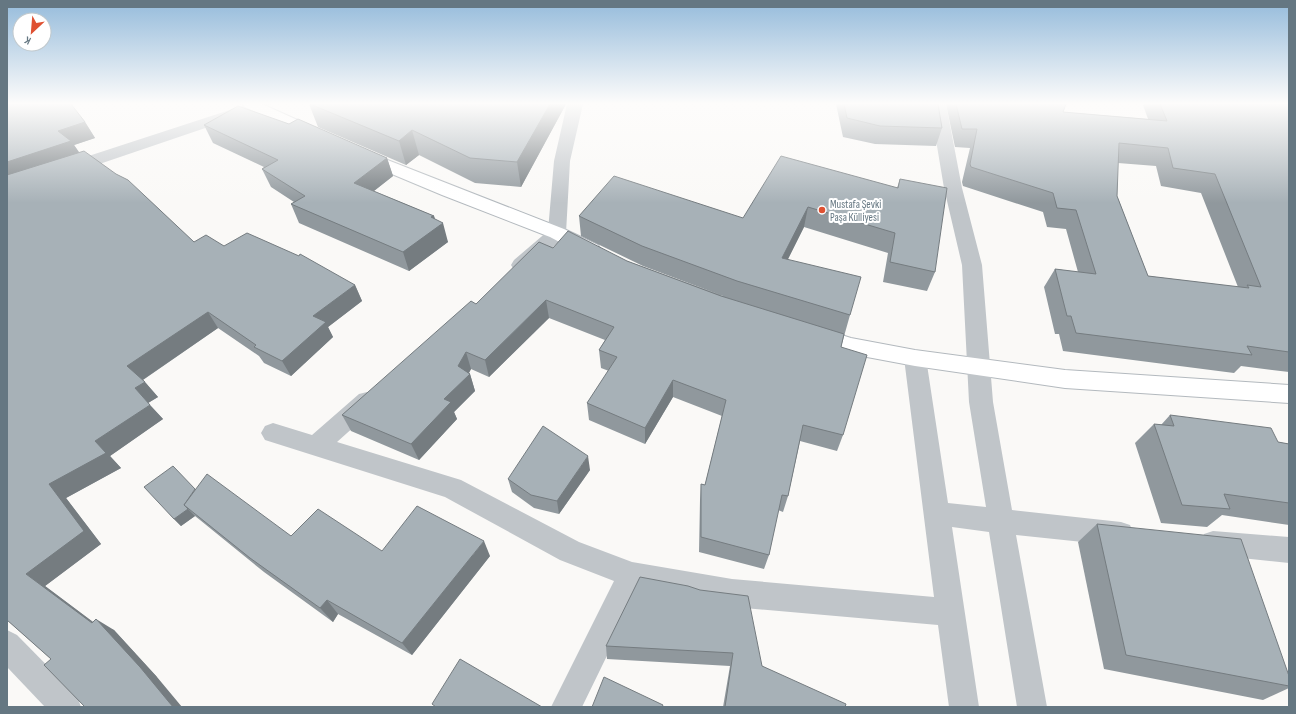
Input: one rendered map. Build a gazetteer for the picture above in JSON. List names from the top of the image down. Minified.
{"places":["Mustafa Şevki Paşa Külliyesi"],"north":"bottom left"}
